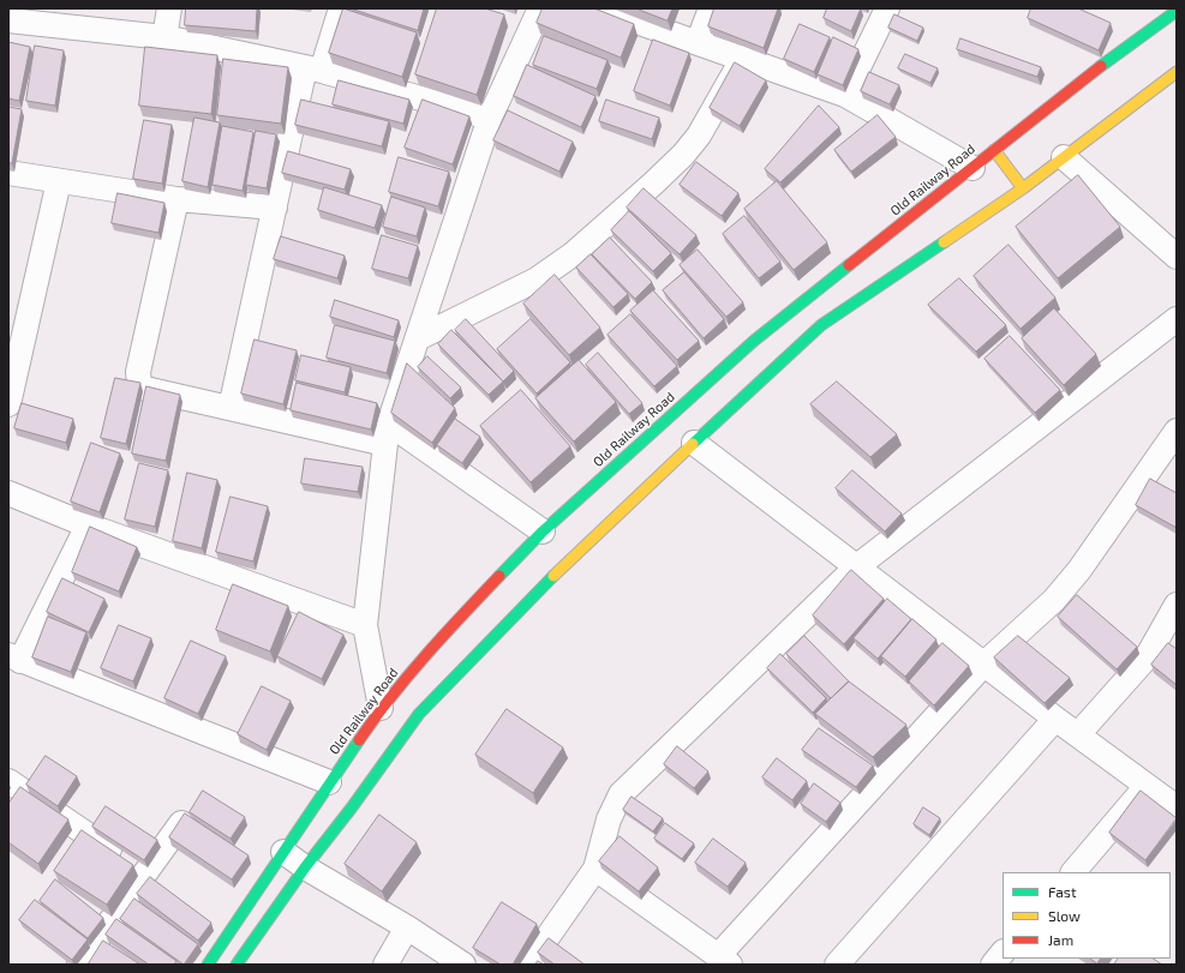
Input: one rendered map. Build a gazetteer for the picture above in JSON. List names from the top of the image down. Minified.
{"streets":{"main road":["Old Railway Road"]},"legend":["Fast","Slow","Jam"]}
